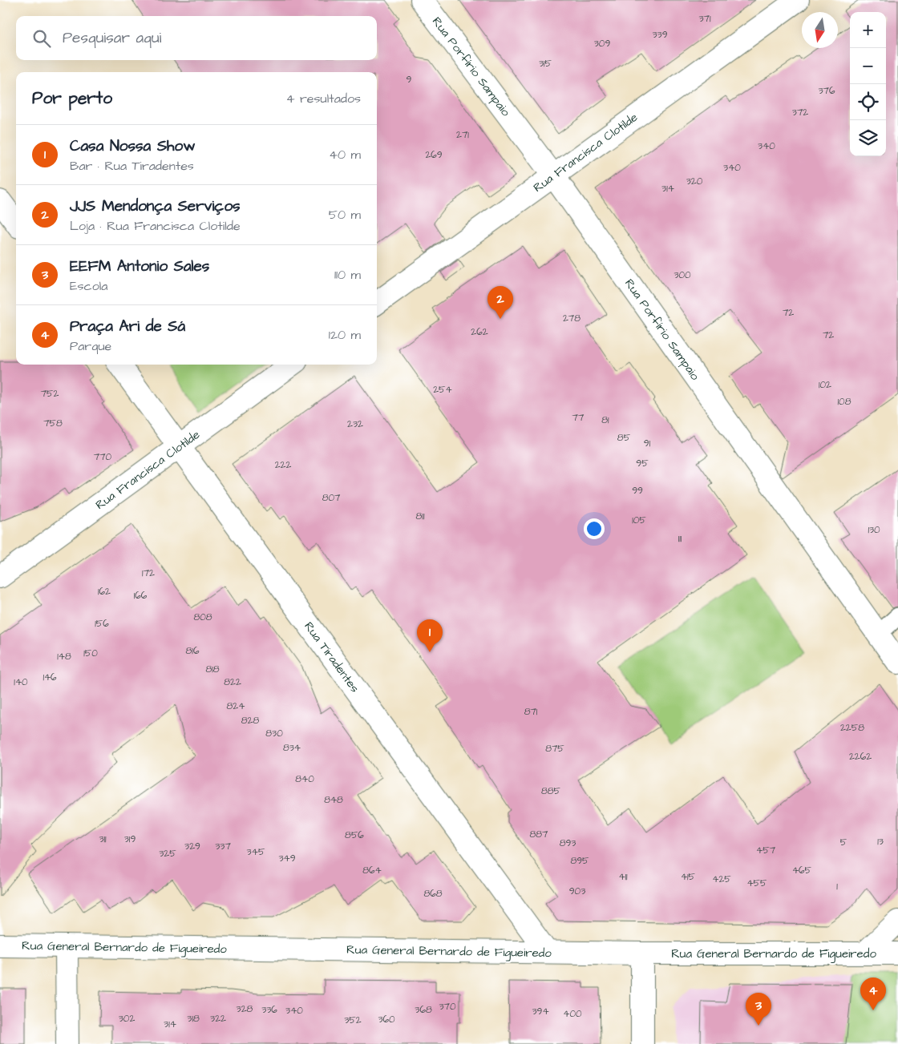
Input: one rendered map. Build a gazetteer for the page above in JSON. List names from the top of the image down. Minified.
{"streets":{"street":["Rua Porfírio Sampaio","Rua Francisca Clotilde","Rua Tiradentes","Rua General Bernardo de Figueiredo"]},"crossings":[["Rua Porfírio Sampaio","Rua Francisca Clotilde"],["Rua Francisca Clotilde","Rua Tiradentes"],["Rua Tiradentes","Rua General Bernardo de Figueiredo"]],"house_numbers":["371","339","309","315","9","376","372","271","340","269","340","320","314","300","72","278","262","72","102","254","752","108","77","81","758","232","85","91","770","95","222","99","807","811","105","130","111","172","162","166","808","156","816","150","148","818","146","140","822","824","871","828","2258","830","834","875","2262","840","885","848","887","856","311","319","13","5","893","329","337","457","345","325","349","895","864","465","411","415","425","455","1","903","868","370","328","336","368","340","394","400","302","318","322","360","352","314"],"north":"bottom","page":{"map_buttons":["+","−"],"search":"Pesquisar aqui","heading":["Por perto","4 resultados"],"list":[{"mark":"1","name":"Casa Nossa Show","note":"Bar · Rua Tiradentes","value":"40 m"},{"mark":"2","name":"JJS Mendonça Serviços","note":"Loja · Rua Francisca Clotilde","value":"50 m"},{"mark":"3","name":"EEFM Antonio Sales","note":"Escola","value":"110 m"},{"mark":"4","name":"Praça Ari de Sá","note":"Parque","value":"120 m"}],"pins":["2","1","4","3"]}}
